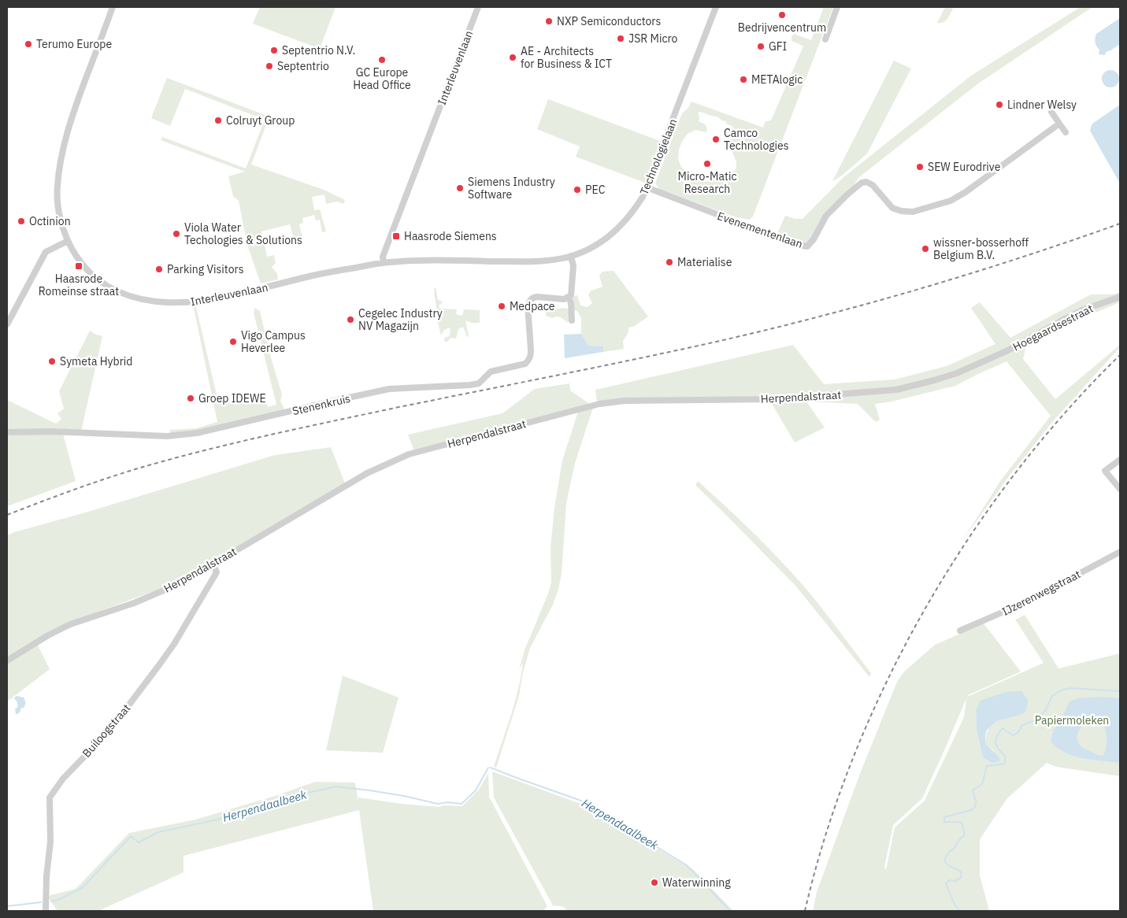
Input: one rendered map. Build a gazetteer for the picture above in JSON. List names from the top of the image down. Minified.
{"streets":{"street":["Interleuvenlaan","Technologielaan","Evenementenlaan","Hoegaardsestraat","Herpendalstraat","Stenenkruis","IJzerenwegstraat","Builoogstraat"]},"crossings":[["Interleuvenlaan","Technologielaan"],["Technologielaan","Evenementenlaan"],["Hoegaardsestraat","Herpendalstraat"],["Herpendalstraat","Builoogstraat"]],"water":["Herpendaalbeek"],"parks":["Papiermoleken"],"places":{"other":["Bedrijvencentrum","NXP Semiconductors","JSR Micro","Terumo Europe","GFI","Septentrio N.V.","AE - Architects for Business & ICT","GC Europe Head Office","Septentrio","METAlogic","Lindner Welsy","Colruyt Group","Camco Technologies","Micro-Matic Research","SEW Eurodrive","Siemens Industry Software","PEC","Octinion","Viola Water Techologies & Solutions","wissner-bosserhoff Belgium B.V.","Materialise","Parking Visitors","Medpace","Cegelec Industry NV Magazijn","Vigo Campus Heverlee","Symeta Hybrid","Groep IDEWE","Waterwinning"],"transit":["Haasrode Siemens","Haasrode Romeinse straat"]}}
